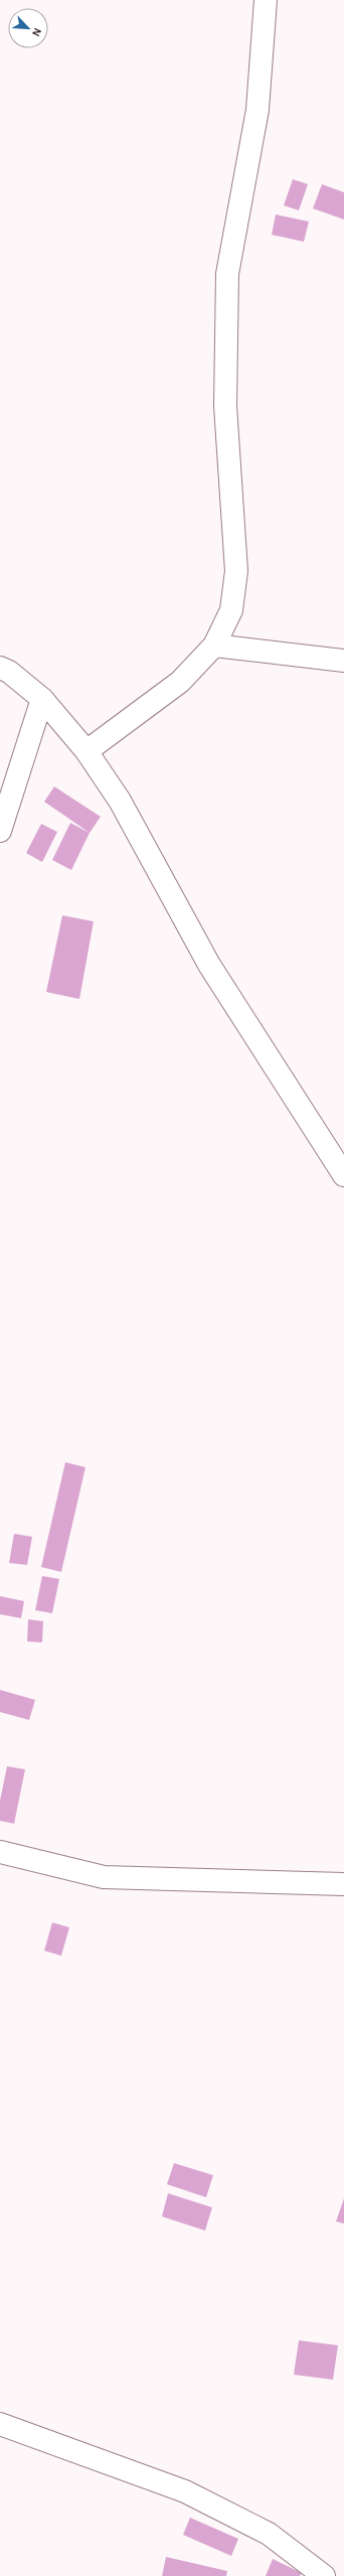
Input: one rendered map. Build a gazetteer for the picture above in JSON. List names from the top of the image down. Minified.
{"north":"bottom right"}
